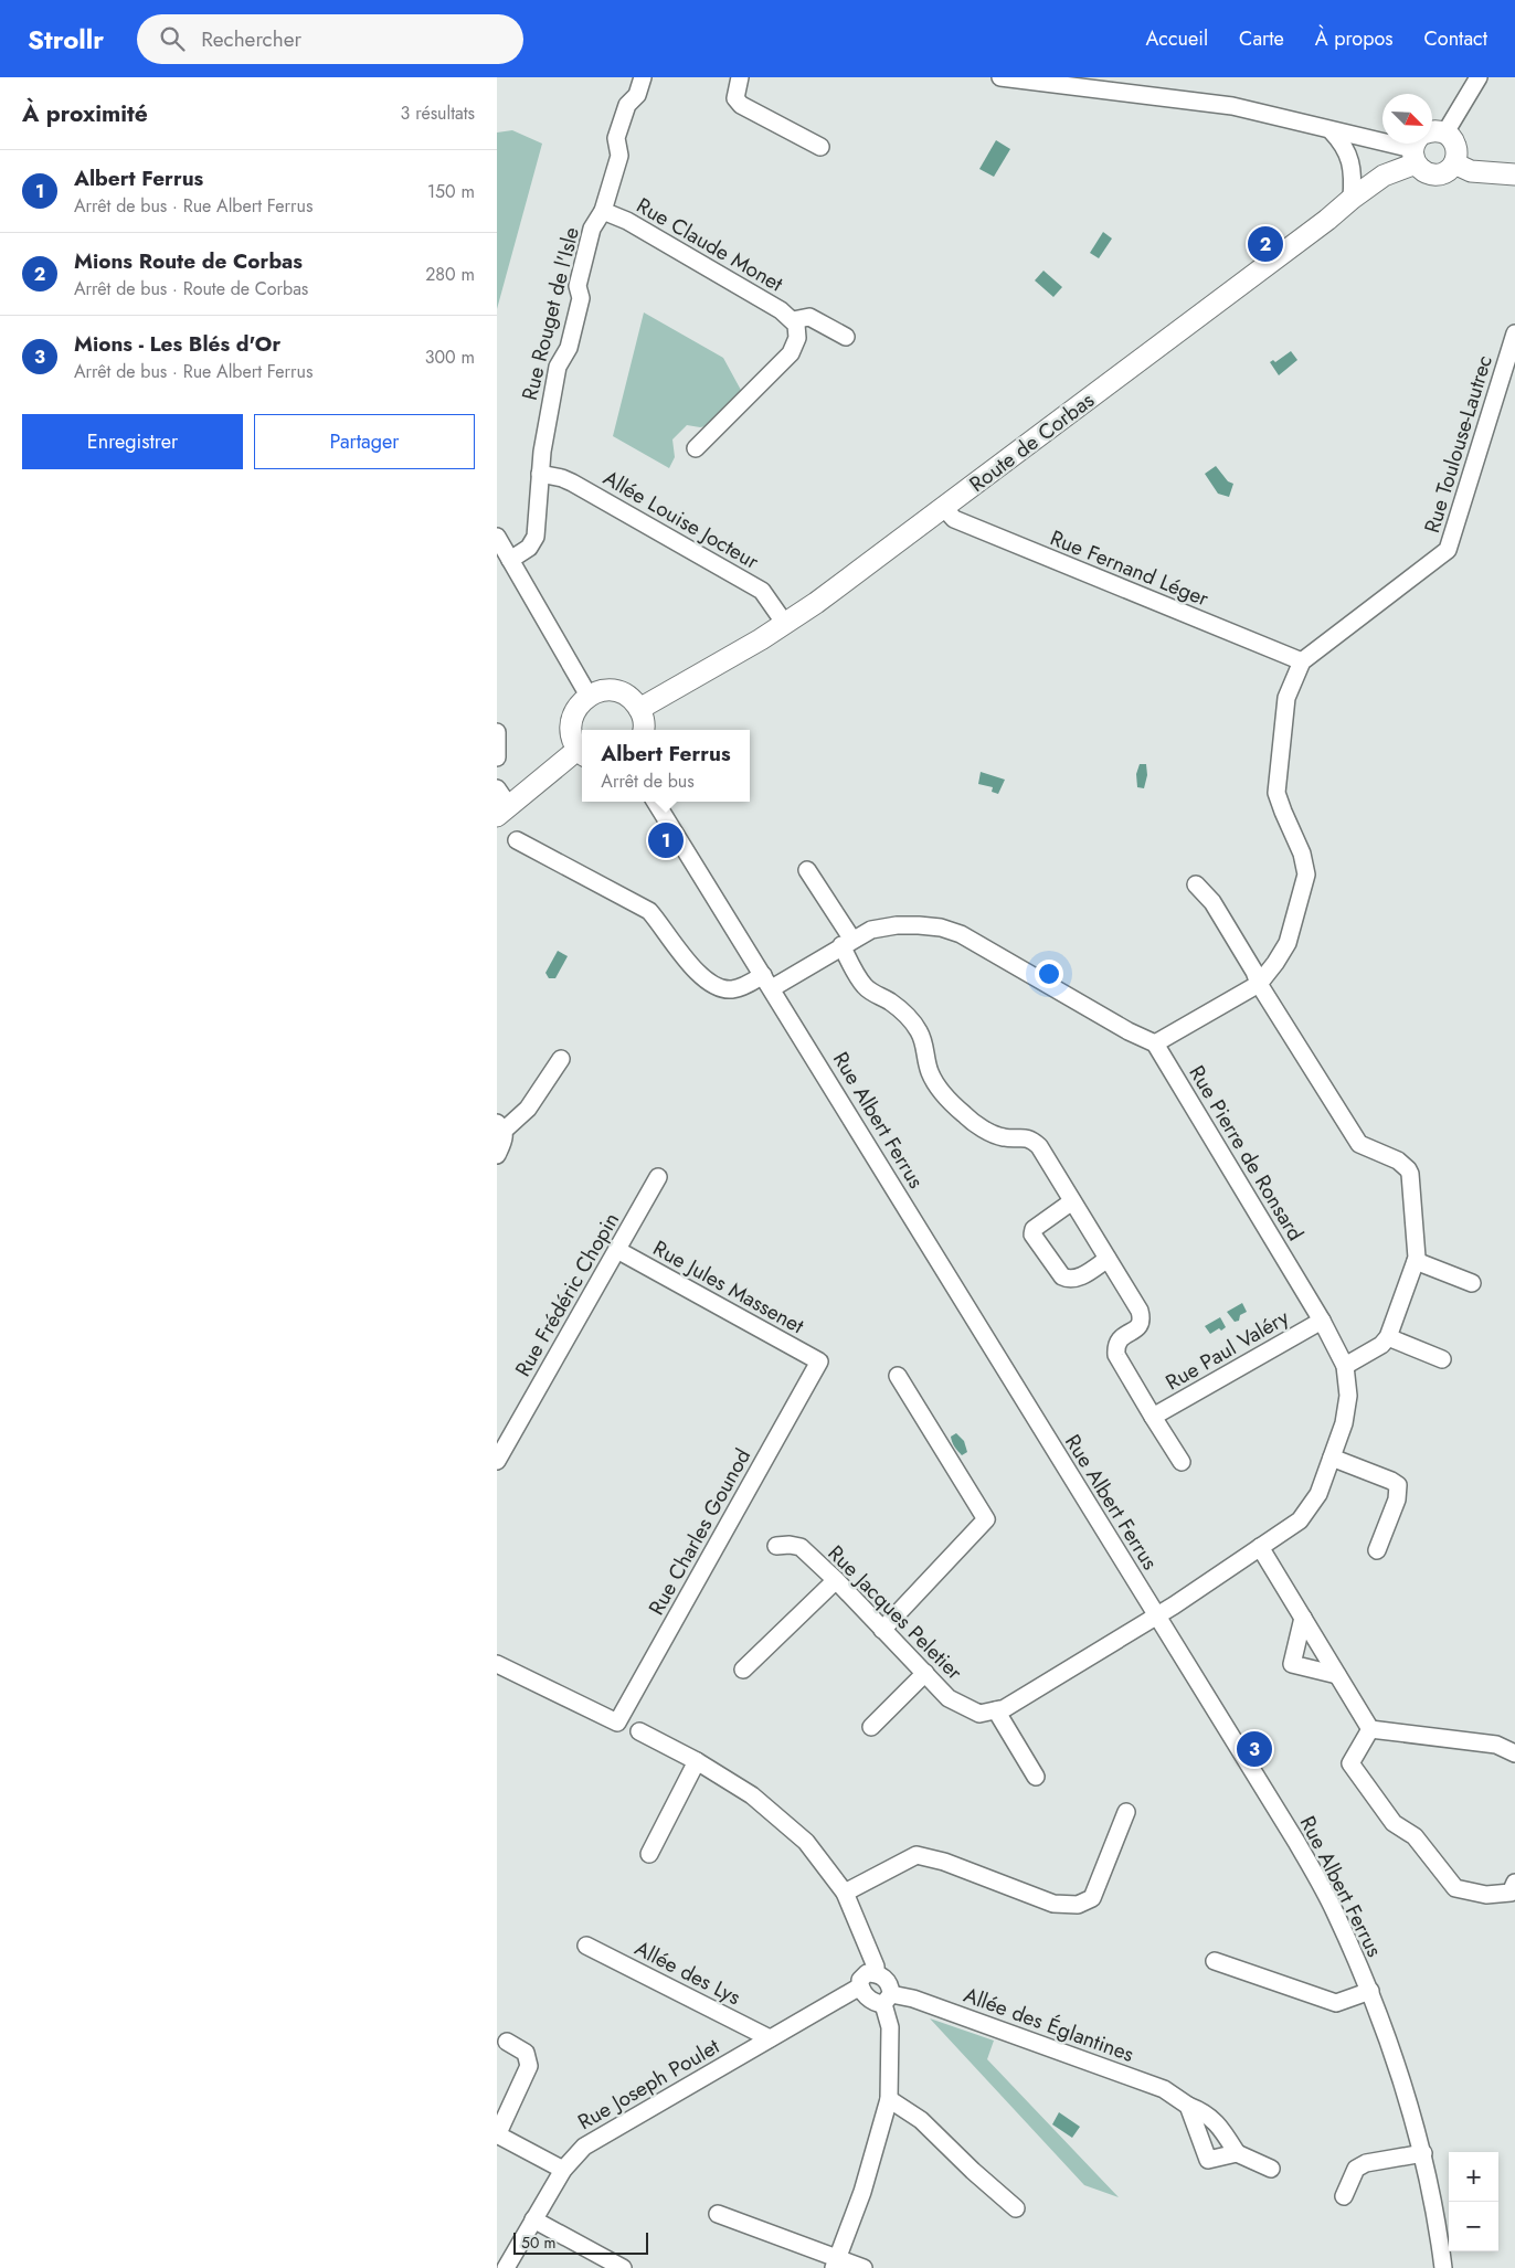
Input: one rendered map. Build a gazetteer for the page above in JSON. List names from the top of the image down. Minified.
{"streets":{"street":["Rue Claude Monet","Rue Rouget de l'Isle","Route de Corbas","Rue Toulouse-Lautrec","Allée Louise Jocteur","Rue Fernand Léger","Rue Albert Ferrus","Rue Pierre de Ronsard","Rue Jules Massenet","Rue Frédéric Chopin","Rue Paul Valéry","Rue Charles Gounod","Rue Jacques Peletier","Allée des Lys","Allée des Églantines","Rue Joseph Poulet"]},"crossings":[["Rue Claude Monet","Rue Rouget de l'Isle"],["Rue Rouget de l'Isle","Allée Louise Jocteur"],["Route de Corbas","Allée Louise Jocteur"],["Route de Corbas","Rue Fernand Léger"],["Rue Toulouse-Lautrec","Rue Fernand Léger"],["Rue Albert Ferrus","Rue Pierre de Ronsard"],["Rue Albert Ferrus","Rue Jacques Peletier"],["Rue Pierre de Ronsard","Rue Paul Valéry"],["Rue Pierre de Ronsard","Rue Jacques Peletier"],["Rue Jules Massenet","Rue Frédéric Chopin"],["Rue Jules Massenet","Rue Charles Gounod"],["Allée des Lys","Rue Joseph Poulet"],["Allée des Églantines","Rue Joseph Poulet"]],"scale_bar":"50 m","north":"bottom right","page":{"header":"Strollr","search":"Rechercher","nav":["Accueil","Carte","À propos","Contact"],"heading":["À proximité","3 résultats"],"list":[{"mark":"1","name":"Albert Ferrus","note":"Arrêt de bus · Rue Albert Ferrus","value":"150 m"},{"mark":"2","name":"Mions Route de Corbas","note":"Arrêt de bus · Route de Corbas","value":"280 m"},{"mark":"3","name":"Mions - Les Blés d'Or","note":"Arrêt de bus · Rue Albert Ferrus","value":"300 m"}],"pins":["2","1","3"],"buttons":["Enregistrer","Partager"],"popup":["Albert Ferrus","Arrêt de bus"],"map_buttons":["+","−"],"scale":"50 m"}}
